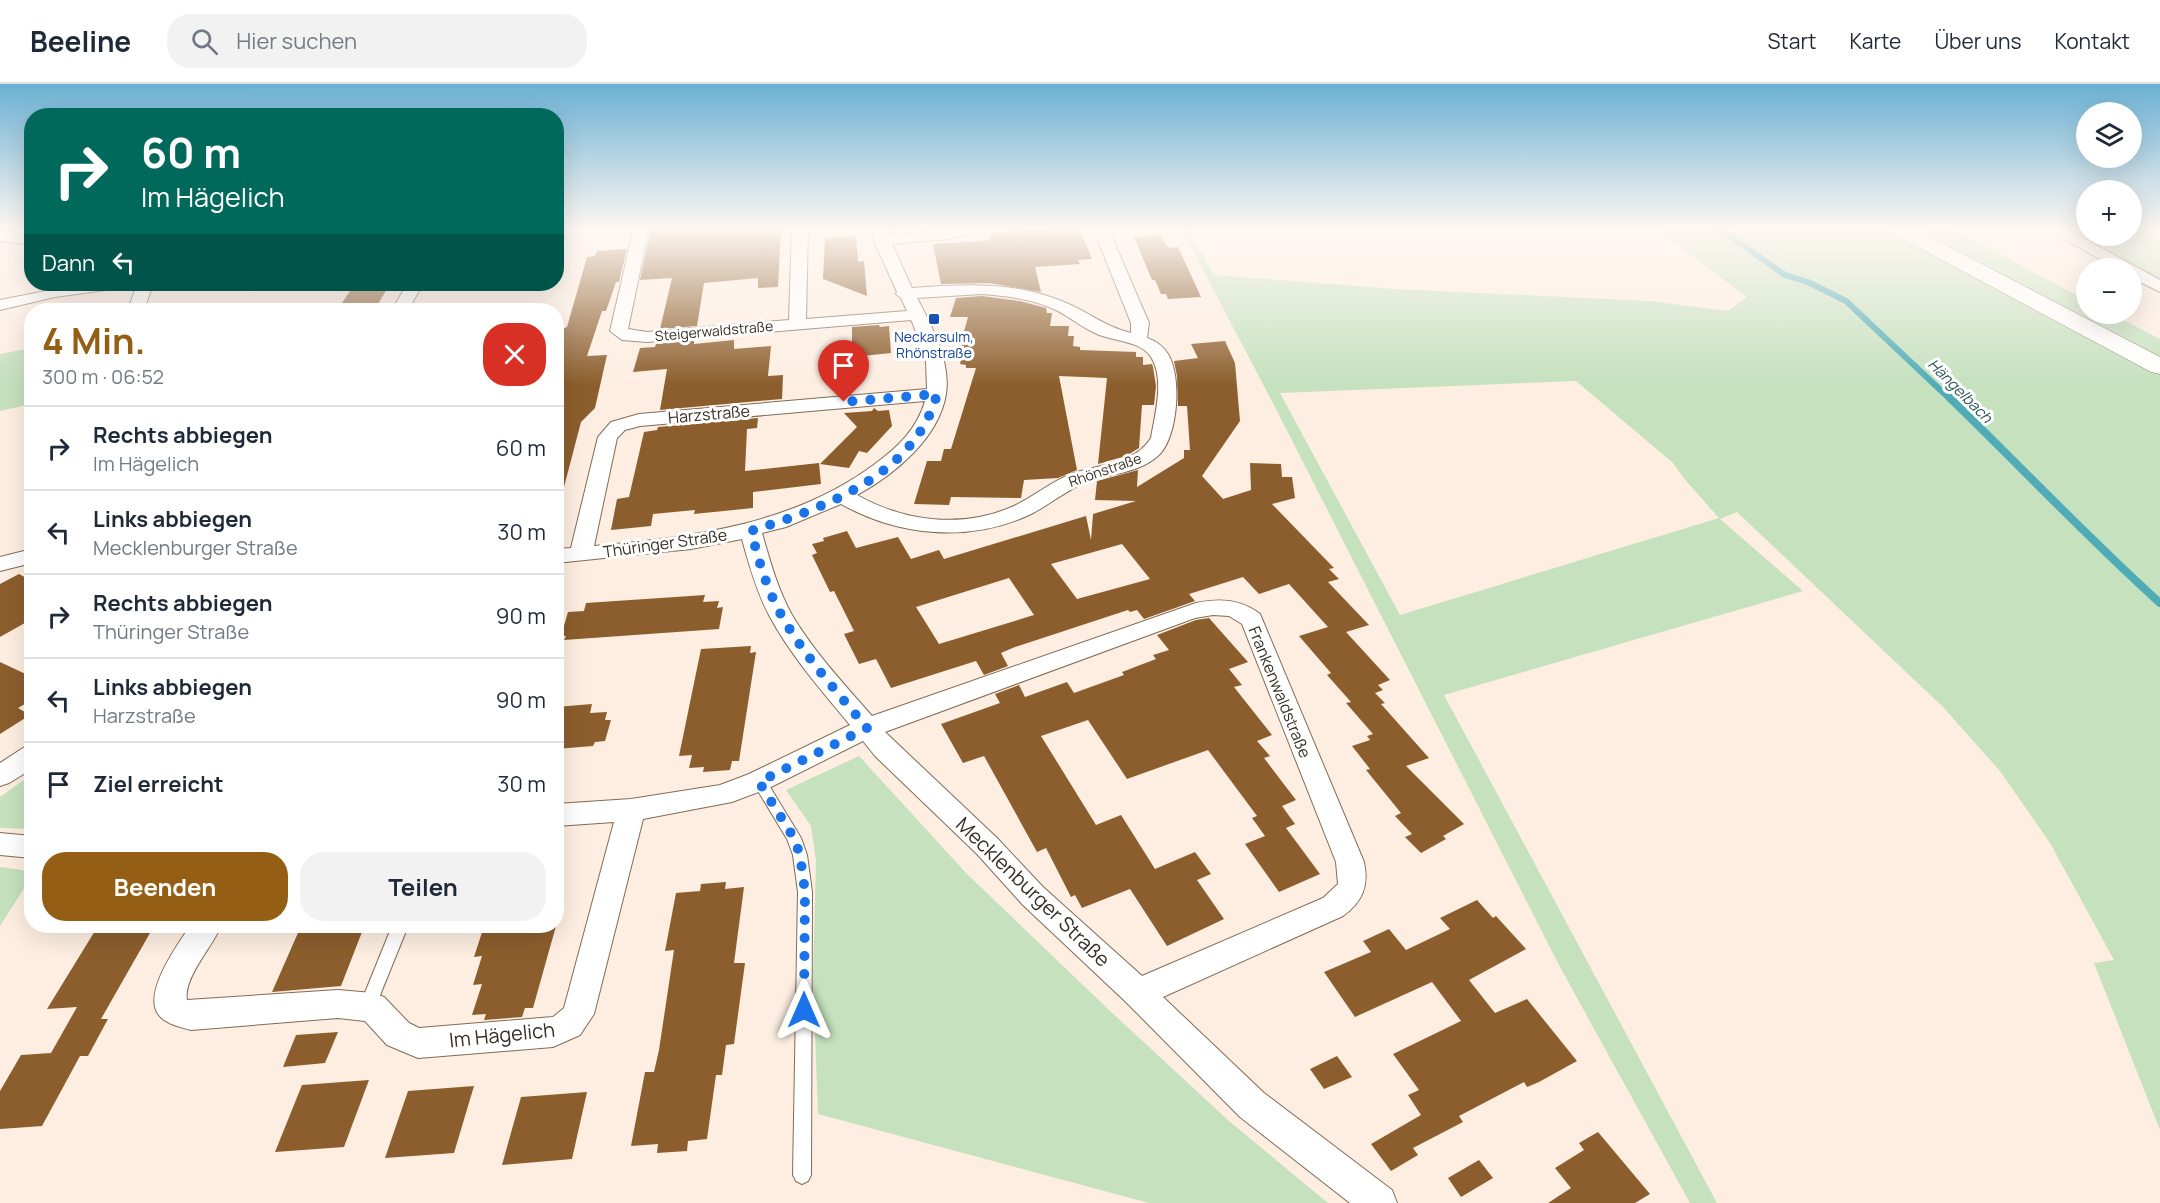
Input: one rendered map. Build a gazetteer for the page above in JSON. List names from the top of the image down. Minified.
{"streets":{"street":["Steigerwaldstraße","Harzstraße","Rhönstraße","Thüringer Straße","Frankenwaldstraße","Mecklenburger Straße","Im Hägelich"]},"crossings":[["Steigerwaldstraße","Thüringer Straße"],["Harzstraße","Thüringer Straße"],["Rhönstraße","Thüringer Straße"],["Thüringer Straße","Mecklenburger Straße"],["Frankenwaldstraße","Mecklenburger Straße"]],"water":["Hängelbach"],"places":{"transit":["Neckarsulm, Rhönstraße"]},"page":{"header":"Beeline","search":"Hier suchen","nav":["Start","Karte","Über uns","Kontakt"],"map_buttons":["+","−"],"turn":["60 m","Im Hägelich"],"then":"Dann","heading":["4 Min.","300 m · 06:52"],"list":[{"name":"Rechts abbiegen","note":"Im Hägelich","value":"60 m"},{"name":"Links abbiegen","note":"Mecklenburger Straße","value":"30 m"},{"name":"Rechts abbiegen","note":"Thüringer Straße","value":"90 m"},{"name":"Links abbiegen","note":"Harzstraße","value":"90 m"},{"name":"Ziel erreicht","value":"30 m"}],"buttons":["Beenden","Teilen"]}}
